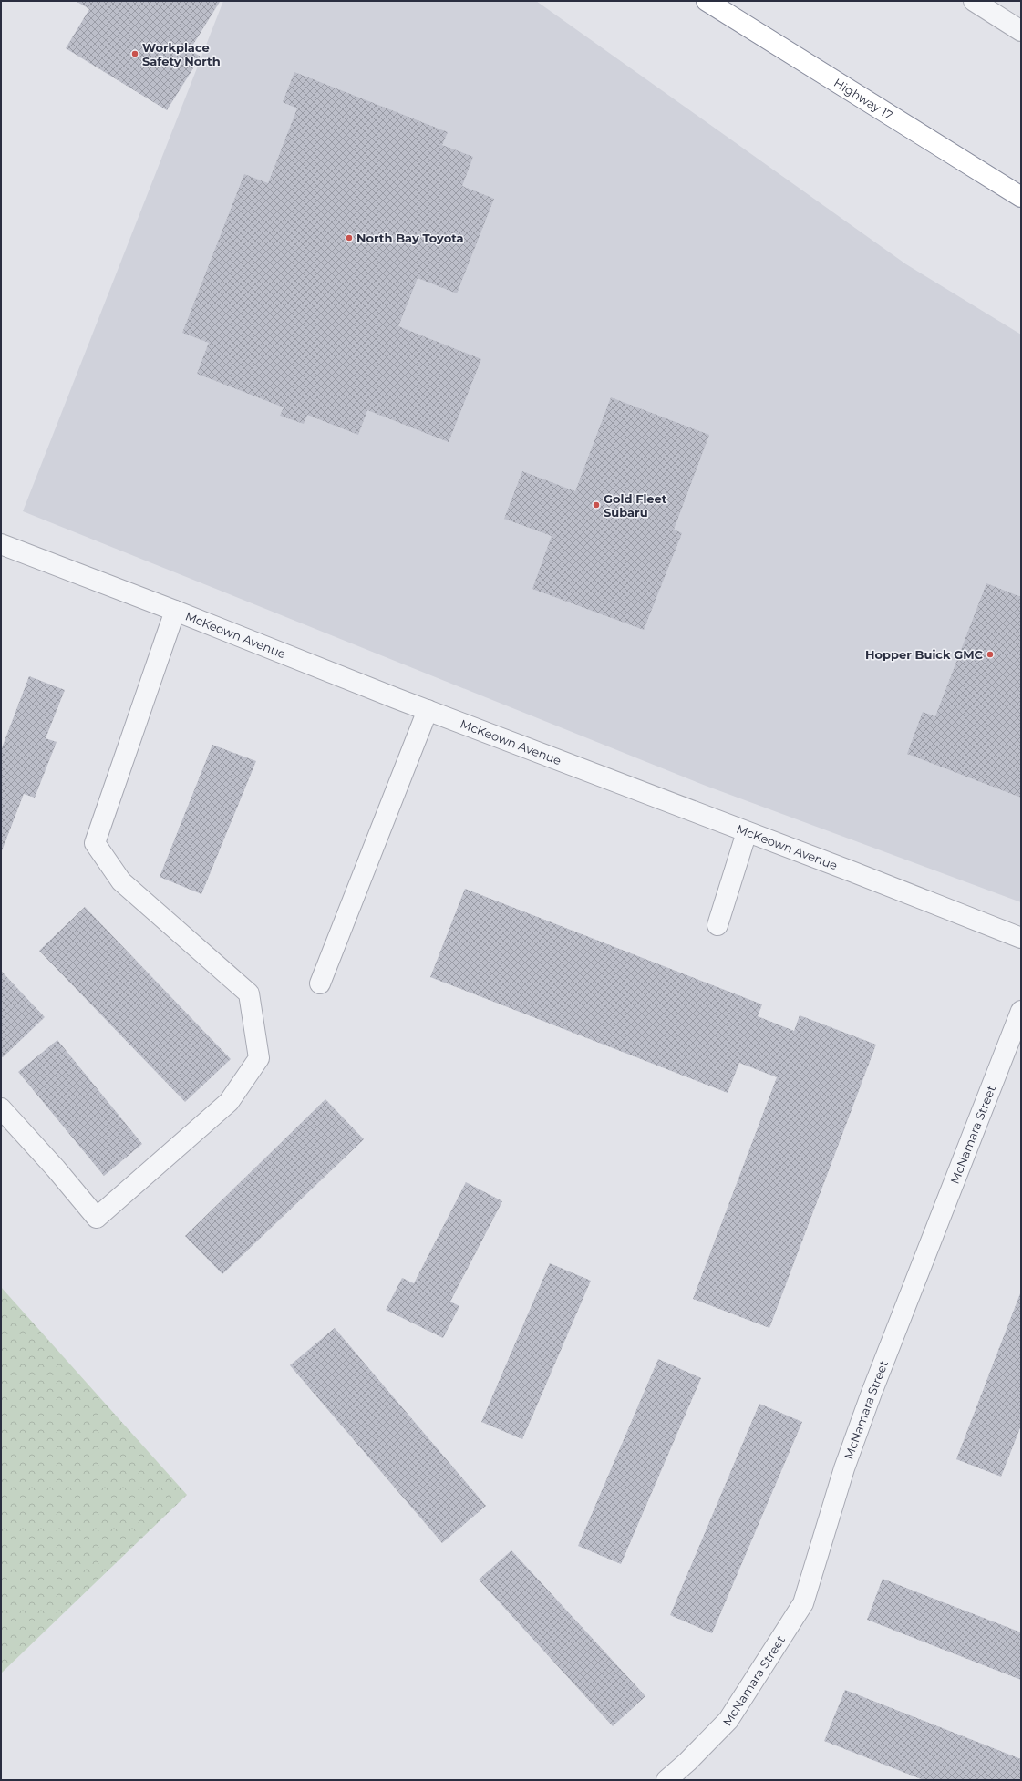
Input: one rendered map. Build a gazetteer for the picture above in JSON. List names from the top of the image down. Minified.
{"streets":{"highway":["Highway 17"],"street":["McKeown Avenue","McNamara Street"]},"places":["Workplace Safety North","North Bay Toyota","Gold Fleet Subaru","Hopper Buick GMC"]}
